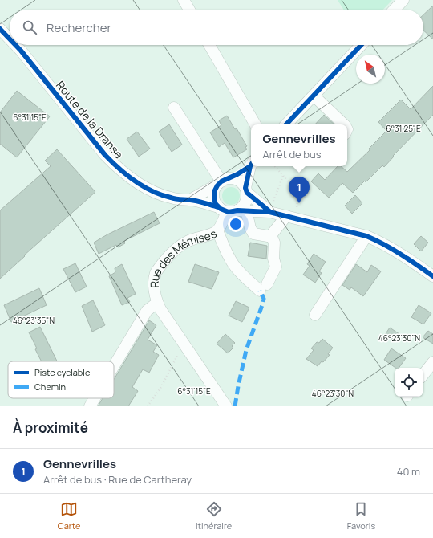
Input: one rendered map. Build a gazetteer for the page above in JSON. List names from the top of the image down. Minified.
{"streets":{"street":["Route de la Dranse","Rue des Mémises"]},"crossings":[["Route de la Dranse","Rue des Mémises"]],"legend":["Piste cyclable","Chemin"],"north":"top left","page":{"search":"Rechercher","popup":["Gennevrilles","Arrêt de bus"],"pins":"1","heading":"À proximité","list":[{"mark":"1","name":"Gennevrilles","note":"Arrêt de bus · Rue de Cartheray","value":"40 m"}],"nav":["Carte","Itinéraire","Favoris"]},"coordinates":["6°31'15\"E","6°31'25\"E","46°23'35\"N","46°23'30\"N"]}
